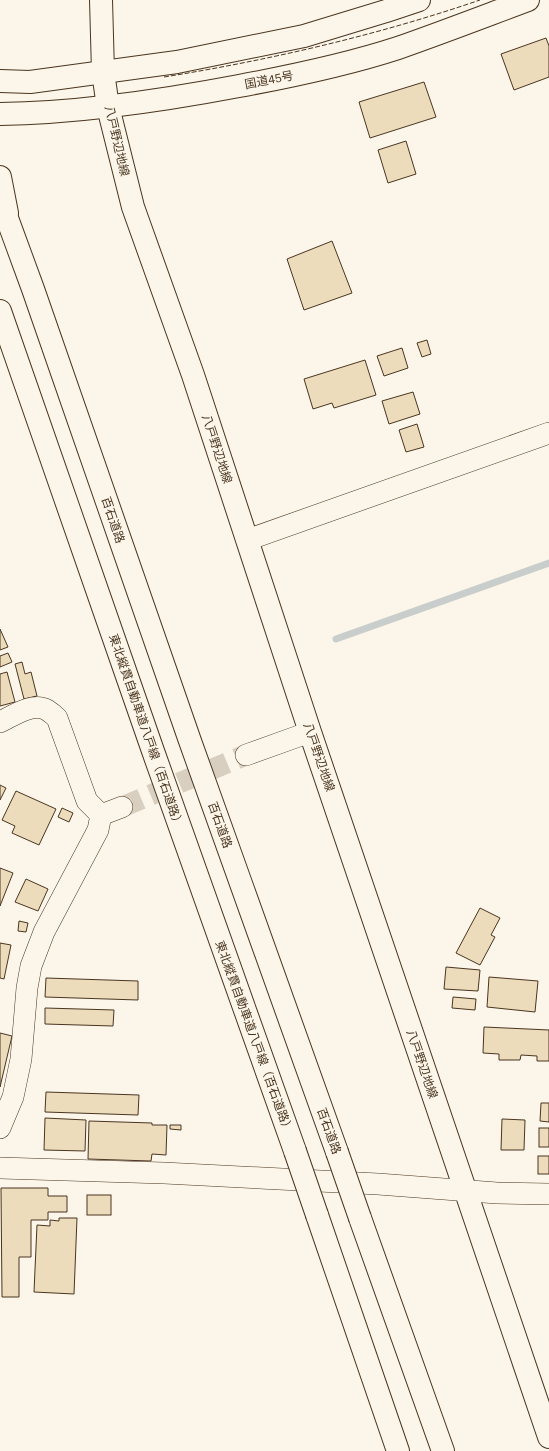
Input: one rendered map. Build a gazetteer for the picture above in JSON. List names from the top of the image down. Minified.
{"streets":{"main road":["国道45号","八戸野辺地線","百石道路","東北縦貫自動車道八戸線（百石道路）"]},"crossings":[["国道45号","八戸野辺地線"]]}
